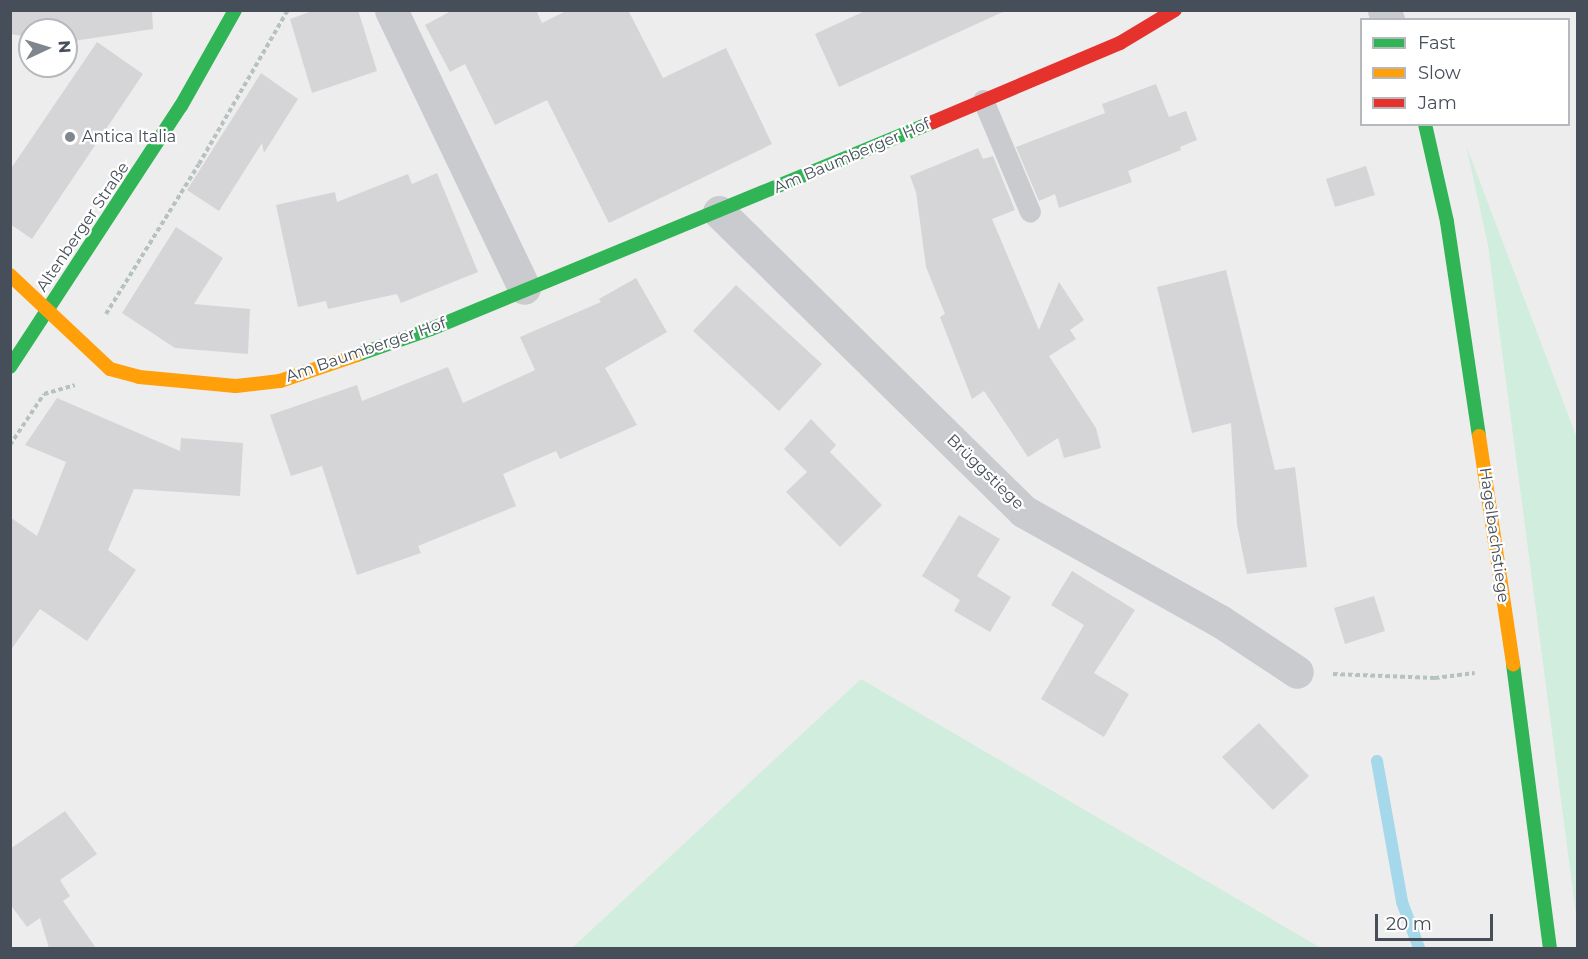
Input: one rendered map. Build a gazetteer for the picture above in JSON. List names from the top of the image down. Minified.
{"streets":{"street":["Am Baumberger Hof","Altenberger Straße","Brüggstiege","Hagelbachstiege"]},"crossings":[["Am Baumberger Hof","Altenberger Straße"],["Am Baumberger Hof","Brüggstiege"]],"places":["Antica Italia"],"legend":["Fast","Slow","Jam"],"scale_bar":"20 m","north":"right"}
